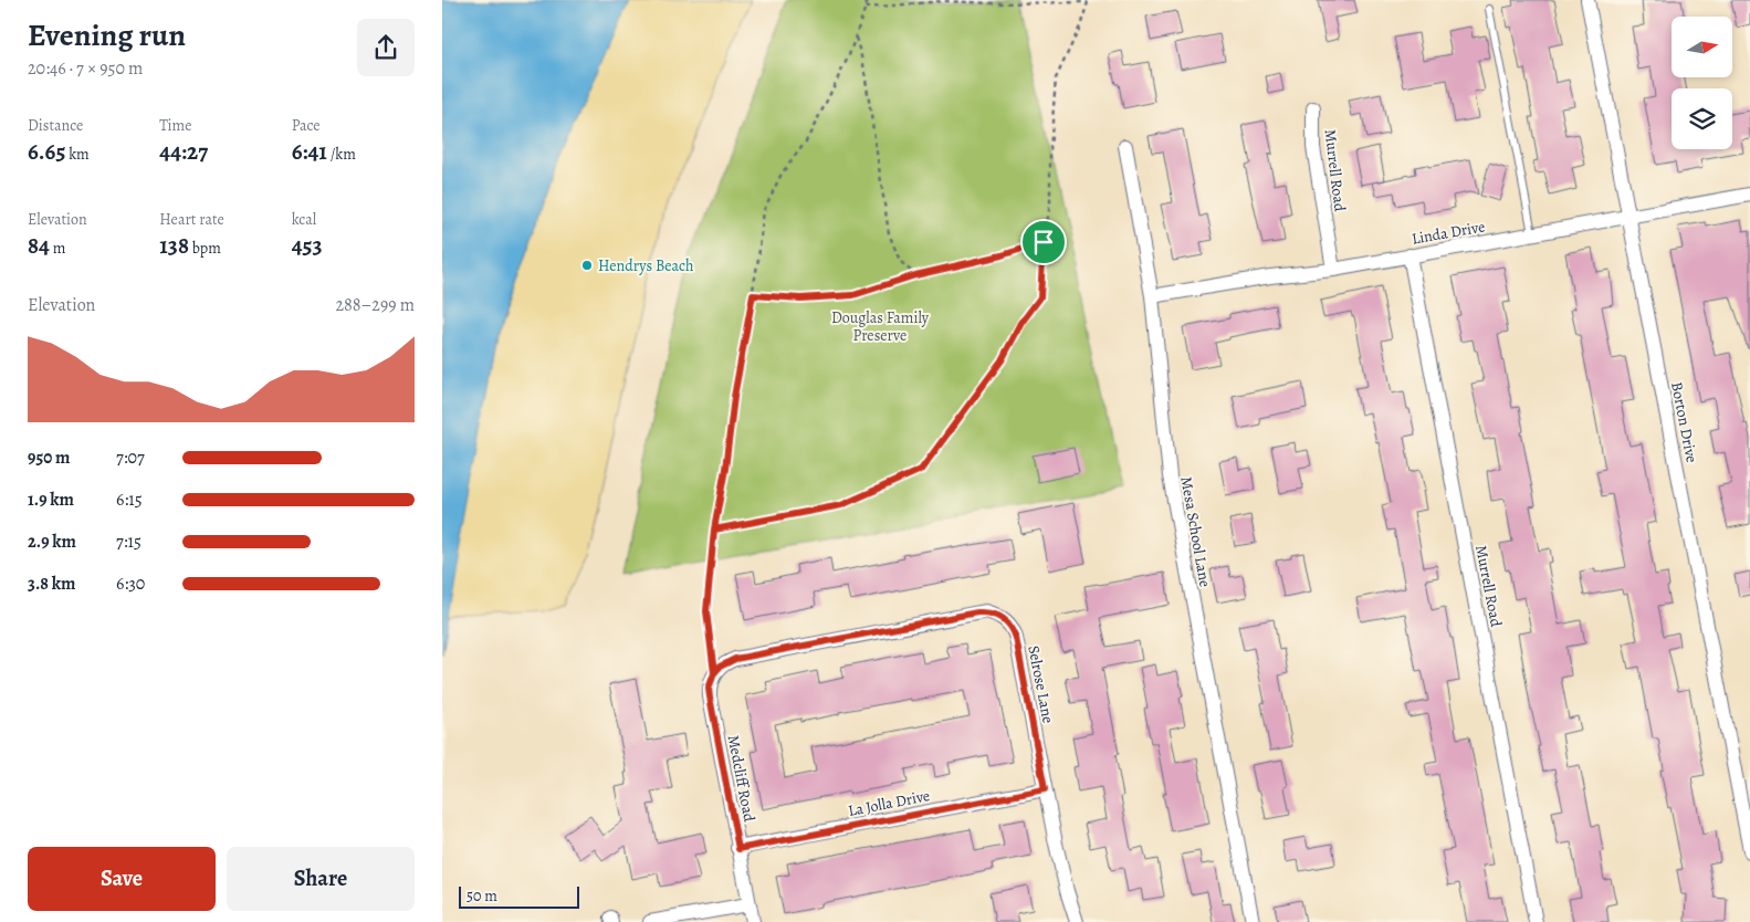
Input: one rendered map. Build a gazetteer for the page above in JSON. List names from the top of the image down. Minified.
{"streets":{"street":["Murrell Road","Linda Drive","Borton Drive","Mesa School Lane","Selrose Lane","Medcliff Road","La Jolla Drive"]},"crossings":[["Murrell Road","Linda Drive"],["Linda Drive","Borton Drive"],["Linda Drive","Mesa School Lane"],["Selrose Lane","Medcliff Road"],["Selrose Lane","La Jolla Drive"],["Medcliff Road","La Jolla Drive"]],"parks":["Douglas Family Preserve"],"places":["Hendrys Beach"],"scale_bar":"50 m","north":"right","page":{"heading":["Evening run","20:46 · 7 × 950 m"],"stats":[["Distance","6.65 km"],["Time","44:27"],["Pace","6:41 /km"],["Elevation","84 m"],["Heart rate","138 bpm"],["kcal","453"]],"chart":["Elevation","288–299 m"],"list":[{"name":"950 m","note":"7:07"},{"name":"1.9 km","note":"6:15"},{"name":"2.9 km","note":"7:15"},{"name":"3.8 km","note":"6:30"}],"buttons":["Save","Share"],"scale":"50 m"}}
